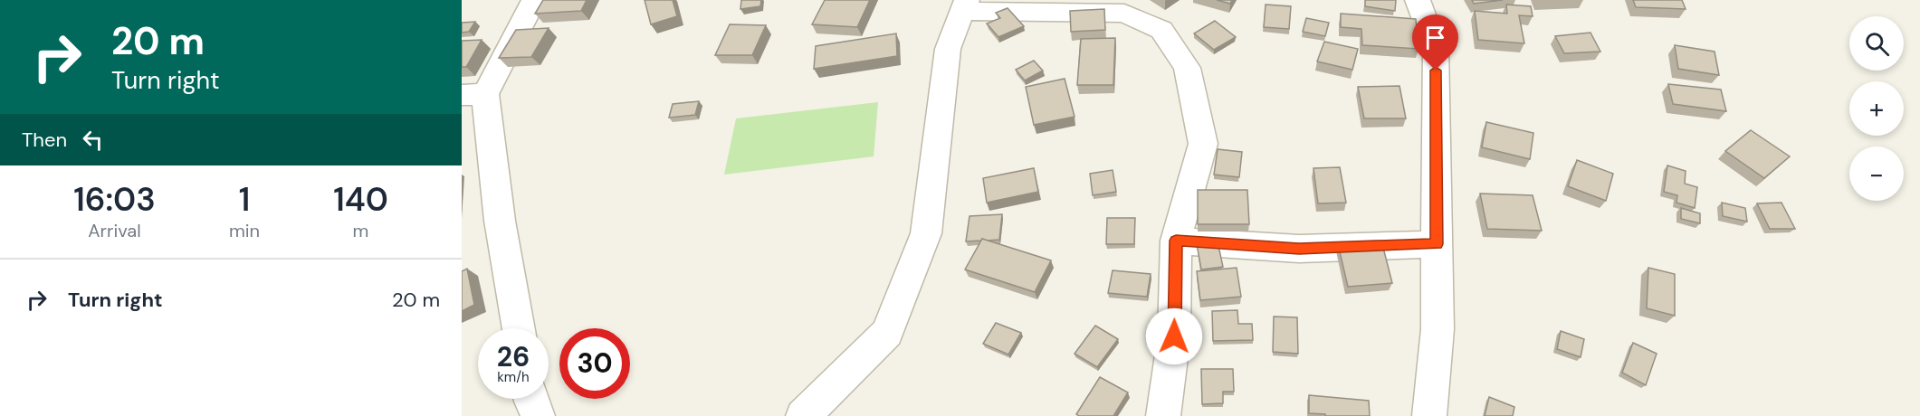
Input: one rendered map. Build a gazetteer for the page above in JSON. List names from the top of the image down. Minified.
{"page":{"turn":["20 m","Turn right"],"map_buttons":["+","−"],"then":"Then","eta":["16:03","Arrival","1","min","140","m"],"list":[{"name":"Turn right","value":"20 m"}],"speed":"26 km/h","limit":"30"}}
